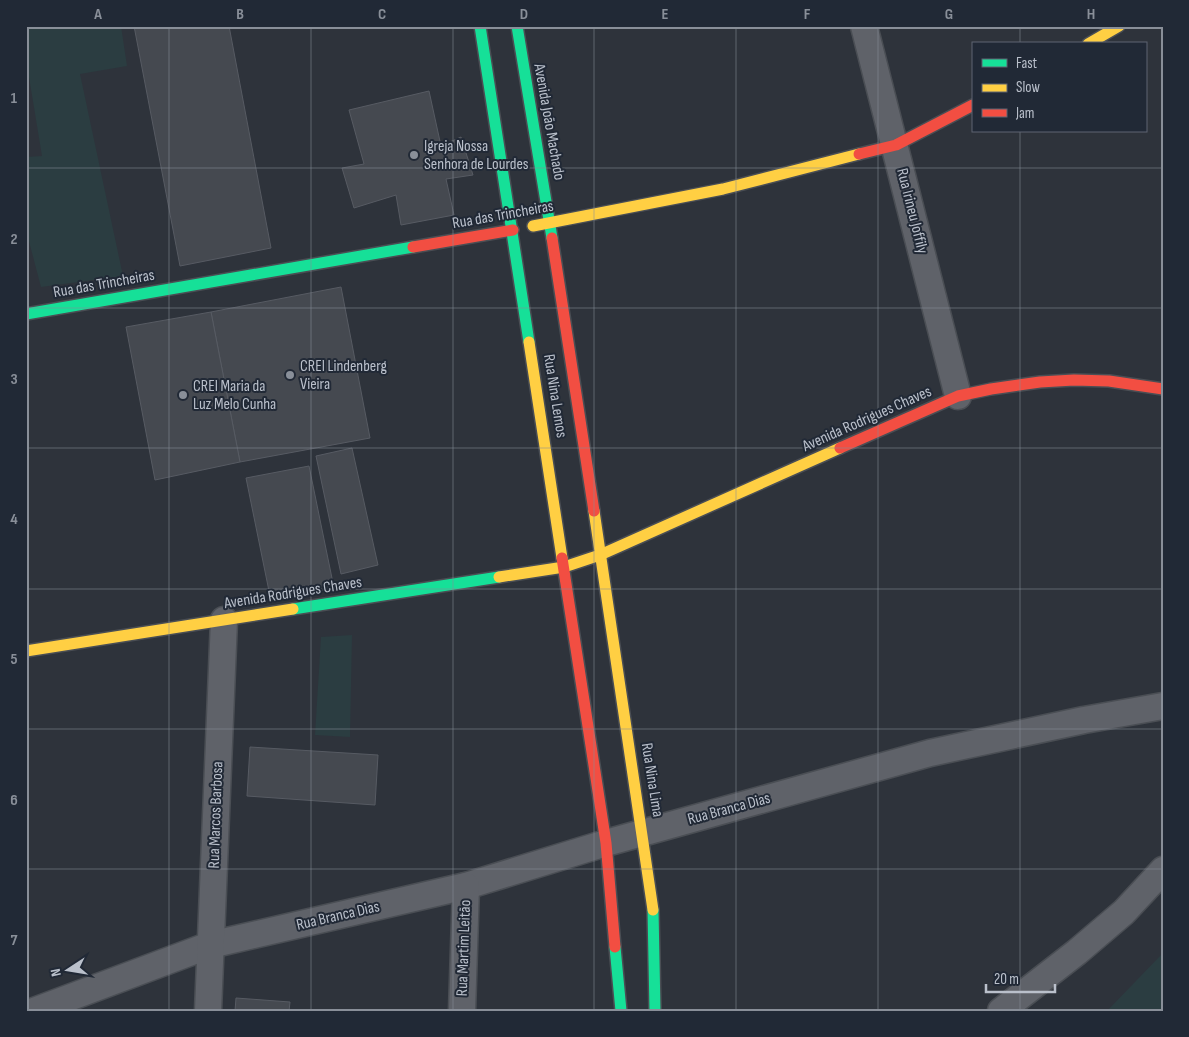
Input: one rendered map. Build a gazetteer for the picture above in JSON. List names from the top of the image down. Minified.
{"streets":{"main road":["Avenida João Machado","Rua das Trincheiras","Rua Nina Lemos","Avenida Rodrigues Chaves","Rua Nina Lima"],"street":["Rua Irineu Joffily","Rua Branca Dias","Rua Marcos Barbosa","Rua Martim Leitão"]},"crossings":[["Avenida João Machado","Rua das Trincheiras"],["Avenida João Machado","Rua Nina Lemos"],["Rua Irineu Joffily","Rua das Trincheiras"],["Rua Irineu Joffily","Avenida Rodrigues Chaves"],["Rua das Trincheiras","Rua Nina Lemos"],["Rua Nina Lemos","Avenida Rodrigues Chaves"],["Rua Nina Lemos","Rua Nina Lima"],["Avenida Rodrigues Chaves","Rua Nina Lima"],["Avenida Rodrigues Chaves","Rua Marcos Barbosa"],["Rua Nina Lima","Rua Branca Dias"],["Rua Branca Dias","Rua Marcos Barbosa"],["Rua Branca Dias","Rua Martim Leitão"]],"places":["Igreja Nossa Senhora de Lourdes","CREI Lindenberg Vieira","CREI Maria da Luz Melo Cunha"],"legend":["Fast","Slow","Jam"],"scale_bar":"20 m","north":"left","grid":{"columns":["A","B","C","D","E","F","G","H"],"rows":["1","2","3","4","5","6","7"]}}
